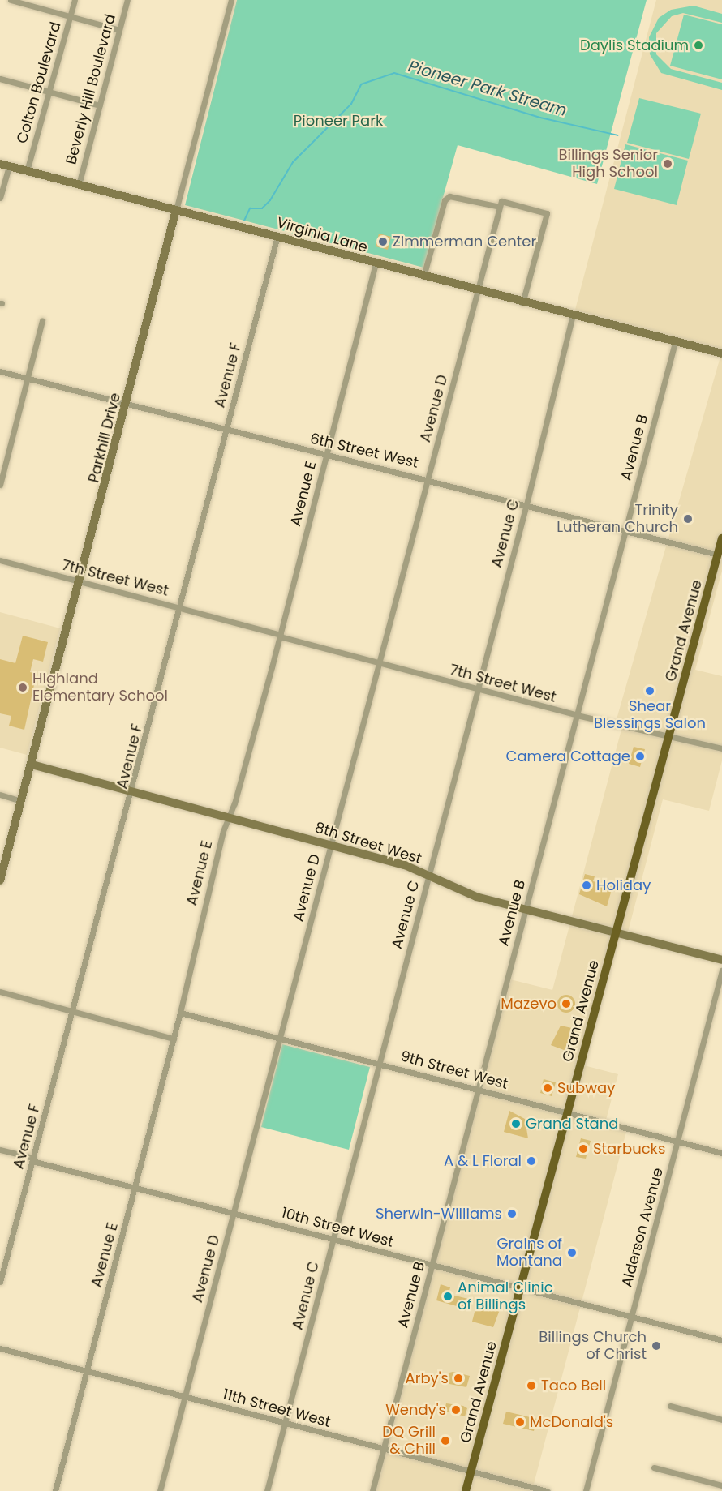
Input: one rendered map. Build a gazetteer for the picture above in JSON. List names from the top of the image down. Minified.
{"streets":{"main road":["Grand Avenue"],"street":["Colton Boulevard","Beverly Hill Boulevard","Virginia Lane","Avenue F","Avenue D","Parkhill Drive","Avenue B","6th Street West","Avenue E","Avenue C","7th Street West","8th Street West","9th Street West","10th Street West","Alderson Avenue","11th Street West"]},"crossings":[["Colton Boulevard","Virginia Lane"],["Beverly Hill Boulevard","Virginia Lane"],["Virginia Lane","Avenue F"],["Virginia Lane","Avenue D"],["Virginia Lane","Parkhill Drive"],["Virginia Lane","Avenue B"],["Virginia Lane","Avenue E"],["Virginia Lane","Avenue C"],["Avenue F","6th Street West"],["Avenue F","7th Street West"],["Avenue F","8th Street West"],["Avenue F","10th Street West"],["Avenue D","6th Street West"],["Avenue D","7th Street West"],["Avenue D","8th Street West"],["Avenue D","9th Street West"],["Avenue D","10th Street West"],["Avenue D","11th Street West"],["Parkhill Drive","6th Street West"],["Parkhill Drive","7th Street West"],["Parkhill Drive","8th Street West"],["Avenue B","6th Street West"],["Avenue B","7th Street West"],["Avenue B","8th Street West"],["Avenue B","9th Street West"],["Avenue B","10th Street West"],["Avenue B","11th Street West"],["6th Street West","Avenue E"],["6th Street West","Avenue C"],["6th Street West","Grand Avenue"],["Avenue E","7th Street West"],["Avenue E","8th Street West"],["Avenue E","9th Street West"],["Avenue E","10th Street West"],["Avenue E","11th Street West"],["Avenue C","7th Street West"],["Avenue C","8th Street West"],["Avenue C","9th Street West"],["Avenue C","10th Street West"],["Avenue C","11th Street West"],["7th Street West","Grand Avenue"],["Grand Avenue","8th Street West"],["Grand Avenue","9th Street West"],["Grand Avenue","10th Street West"],["Grand Avenue","11th Street West"],["9th Street West","Alderson Avenue"],["10th Street West","Alderson Avenue"]],"water":["Pioneer Park Stream"],"parks":["Pioneer Park"],"places":["Daylis Stadium","Billings Senior High School","Zimmerman Center","Trinity Lutheran Church","Highland Elementary School","Shear Blessings Salon","Camera Cottage","Holiday","Mazevo","Subway","Grand Stand","Starbucks","A & L Floral","Sherwin-Williams","Grains of Montana","Animal Clinic of Billings","Billings Church of Christ","Arby's","Taco Bell","Wendy's","McDonald's","DQ Grill & Chill"]}
